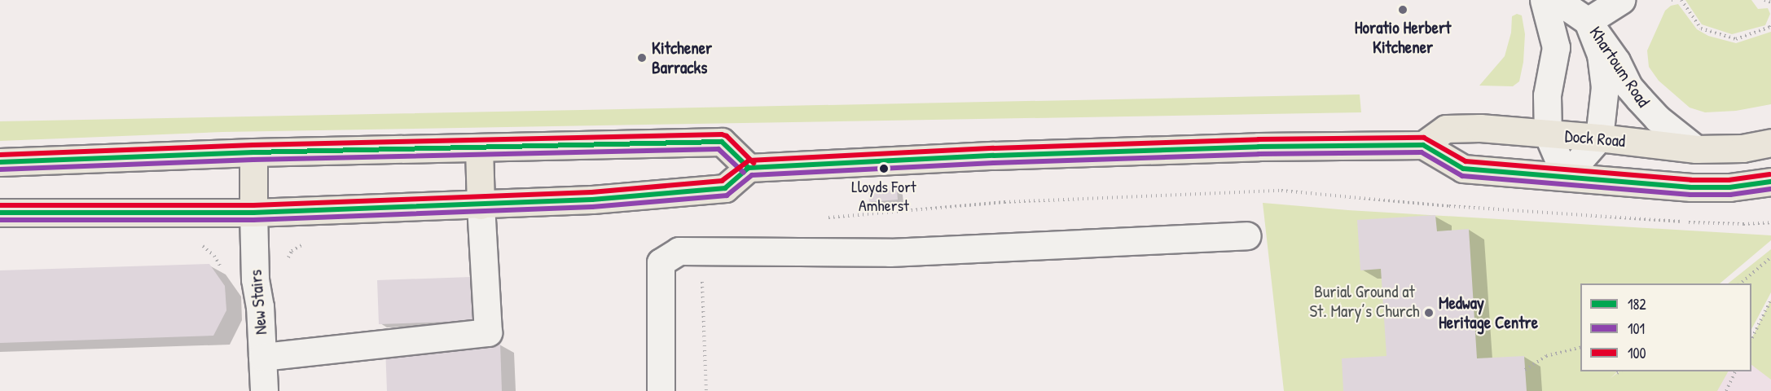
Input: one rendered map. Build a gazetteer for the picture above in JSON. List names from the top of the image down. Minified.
{"streets":{"main road":["Dock Road"],"street":["Khartoum Road","New Stairs"]},"crossings":[["Khartoum Road","Dock Road"]],"parks":["Burial Ground at St. Mary’s Church"],"places":["Horatio Herbert Kitchener","Kitchener Barracks","Lloyds Fort Amherst","Medway Heritage Centre"],"lines":["transit line 100","transit line 182","transit line 101"],"legend":["182","101","100"]}
